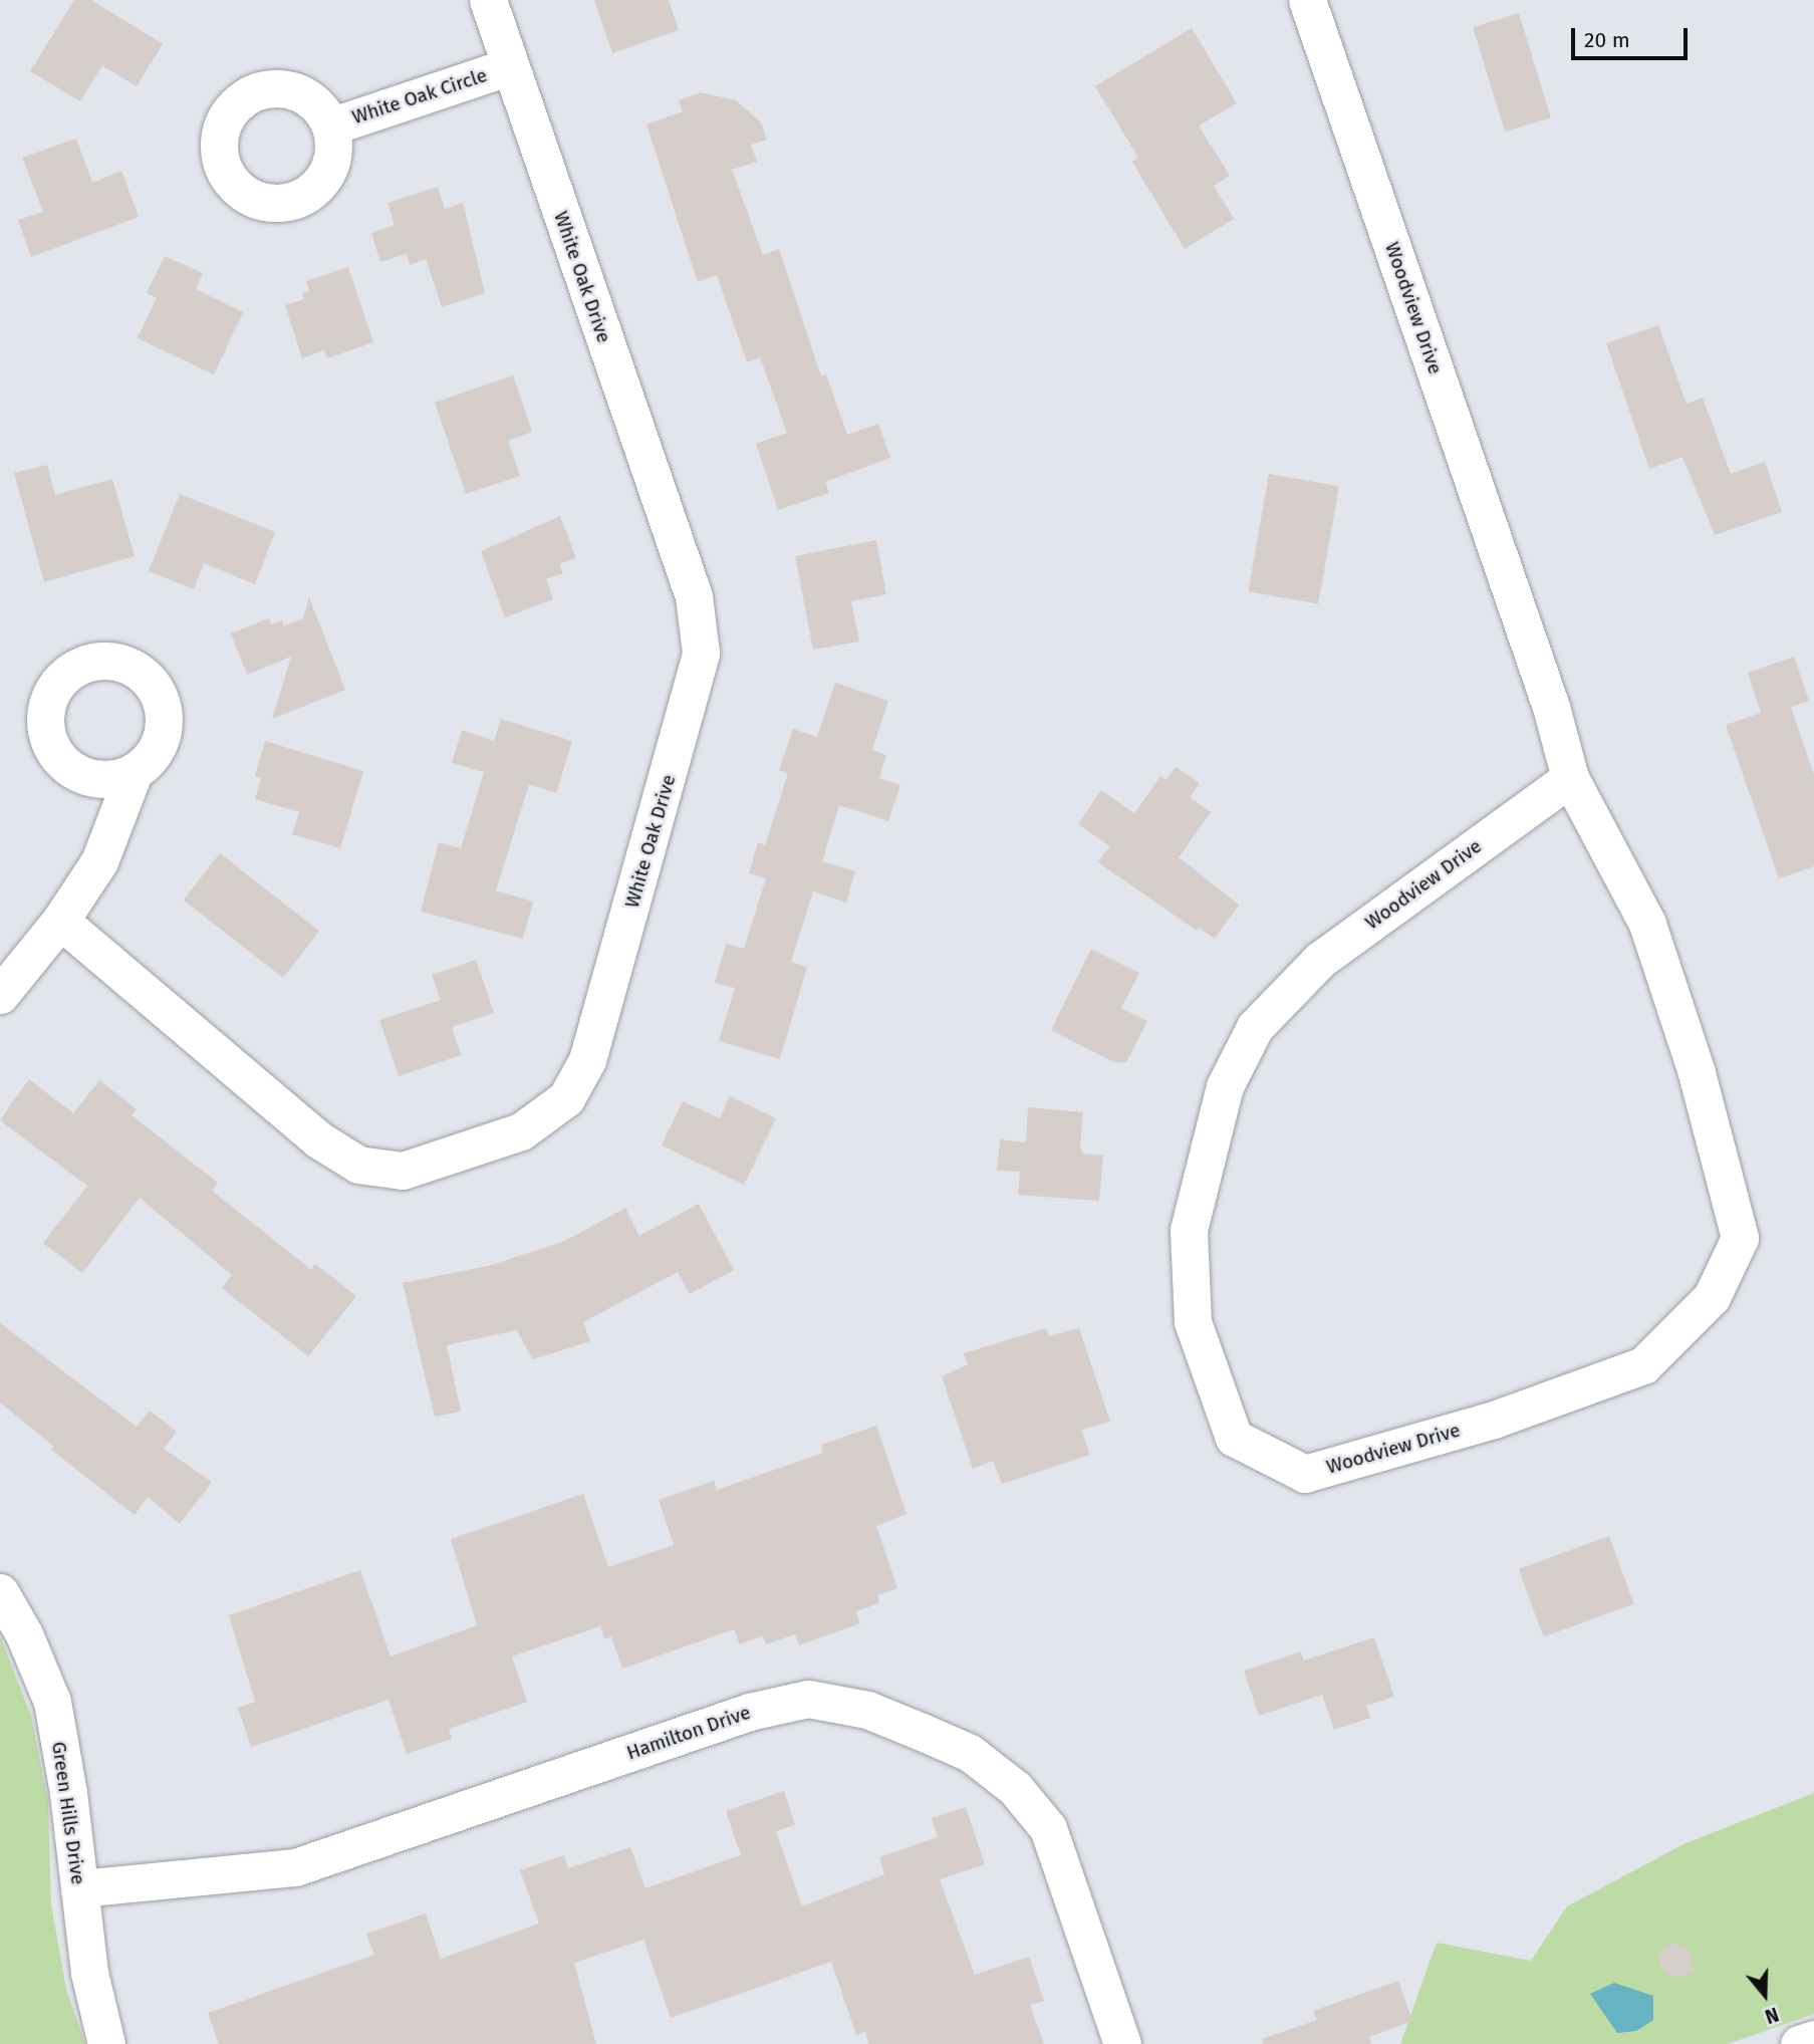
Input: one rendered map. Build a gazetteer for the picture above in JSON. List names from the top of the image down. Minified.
{"streets":{"street":["White Oak Circle","White Oak Drive","Woodview Drive","Hamilton Drive","Green Hills Drive"]},"crossings":[["White Oak Circle","White Oak Drive"],["Hamilton Drive","Green Hills Drive"]],"scale_bar":"20 m","north":"bottom"}
